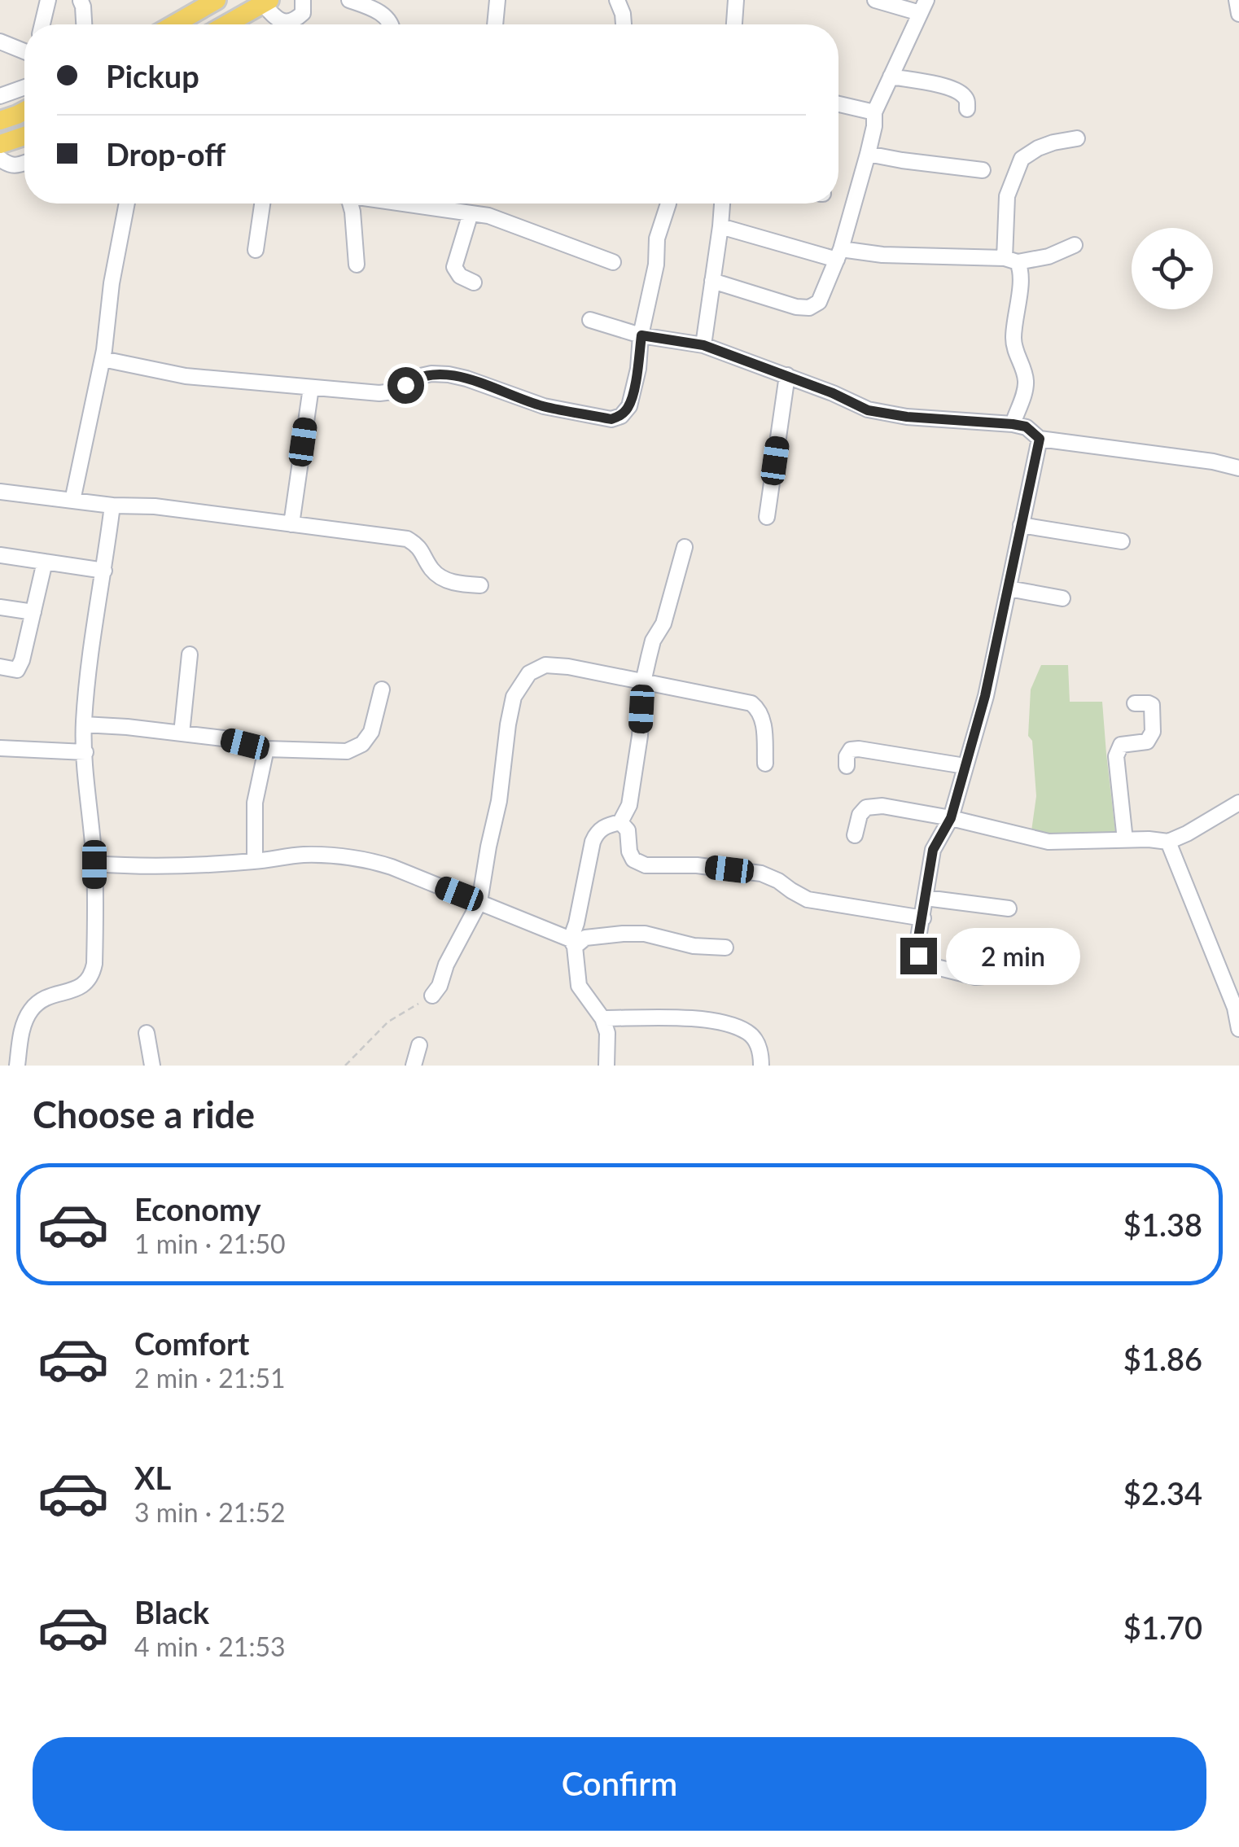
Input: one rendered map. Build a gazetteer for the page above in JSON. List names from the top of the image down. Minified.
{"page":{"banner":["Pickup","Drop-off"],"bubble":"2 min","heading":"Choose a ride","list":[{"name":"Economy","note":"1 min · 21:50","value":"$1.38"},{"name":"Comfort","note":"2 min · 21:51","value":"$1.86"},{"name":"XL","note":"3 min · 21:52","value":"$2.34"},{"name":"Black","note":"4 min · 21:53","value":"$1.70"}],"buttons":"Confirm"}}
